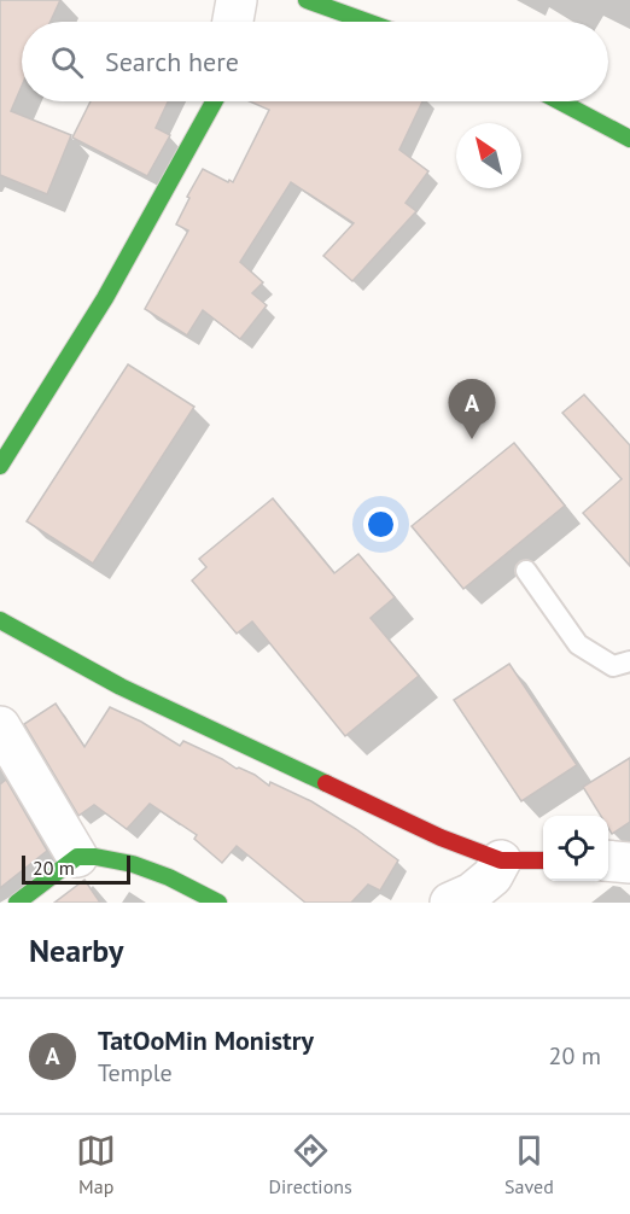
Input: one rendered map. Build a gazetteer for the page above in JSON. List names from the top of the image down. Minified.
{"scale_bar":"20 m","north":"top left","page":{"search":"Search here","pins":"A","scale":"20 m","heading":"Nearby","list":[{"mark":"A","name":"TatOoMin Monistry","note":"Temple","value":"20 m"}],"nav":["Map","Directions","Saved"]}}
